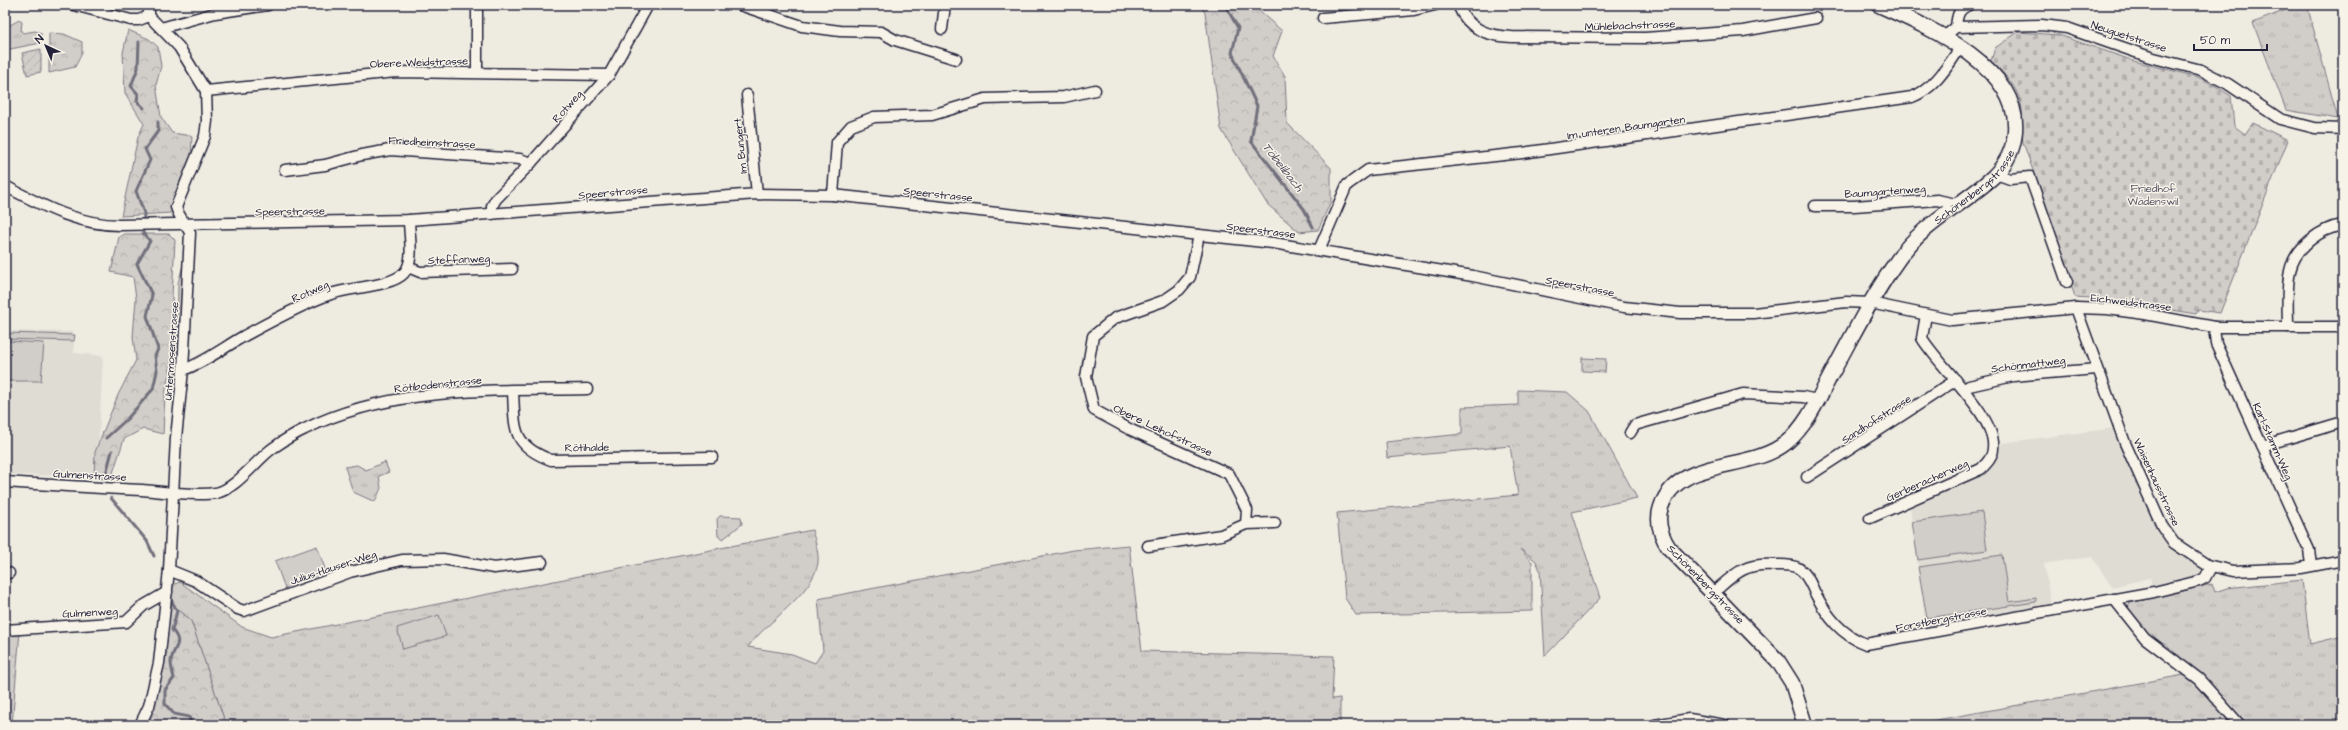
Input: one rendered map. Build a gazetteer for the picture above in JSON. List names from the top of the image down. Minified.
{"streets":{"street":["Mühlebachstrasse","Neuguetstrasse","Obere Weidstrasse","Rotweg","Im unteren Baumgarten","Friedheimstrasse","Im Bungert","Schönenbergstrasse","Baumgartenweg","Speerstrasse","Steffanweg","Eichweidstrasse","Untermosenstrasse","Schönmattweg","Rötibodenstrasse","Sandhofstrasse","Obere Leihofstrasse","Karl-Stamm-Weg","Rötihalde","Gulmenstrasse","Gerberacherweg","Waisenhausstrasse","Julius-Hauser-Weg","Gulmenweg","Forstbergstrasse"]},"crossings":[["Obere Weidstrasse","Rotweg"],["Obere Weidstrasse","Untermosenstrasse"],["Rotweg","Friedheimstrasse"],["Rotweg","Speerstrasse"],["Rotweg","Steffanweg"],["Rotweg","Untermosenstrasse"],["Im unteren Baumgarten","Schönenbergstrasse"],["Im unteren Baumgarten","Speerstrasse"],["Im Bungert","Speerstrasse"],["Schönenbergstrasse","Baumgartenweg"],["Schönenbergstrasse","Speerstrasse"],["Schönenbergstrasse","Eichweidstrasse"],["Schönenbergstrasse","Forstbergstrasse"],["Speerstrasse","Eichweidstrasse"],["Speerstrasse","Untermosenstrasse"],["Speerstrasse","Obere Leihofstrasse"],["Eichweidstrasse","Karl-Stamm-Weg"],["Eichweidstrasse","Gerberacherweg"],["Eichweidstrasse","Waisenhausstrasse"],["Untermosenstrasse","Rötibodenstrasse"],["Untermosenstrasse","Gulmenstrasse"],["Untermosenstrasse","Julius-Hauser-Weg"],["Untermosenstrasse","Gulmenweg"],["Schönmattweg","Gerberacherweg"],["Schönmattweg","Waisenhausstrasse"],["Rötibodenstrasse","Rötihalde"],["Rötibodenstrasse","Gulmenstrasse"],["Sandhofstrasse","Gerberacherweg"],["Karl-Stamm-Weg","Waisenhausstrasse"],["Waisenhausstrasse","Forstbergstrasse"]],"water":["Töbelibach"],"parks":["Friedhof Wädenswil"],"scale_bar":"50 m","north":"top left"}
